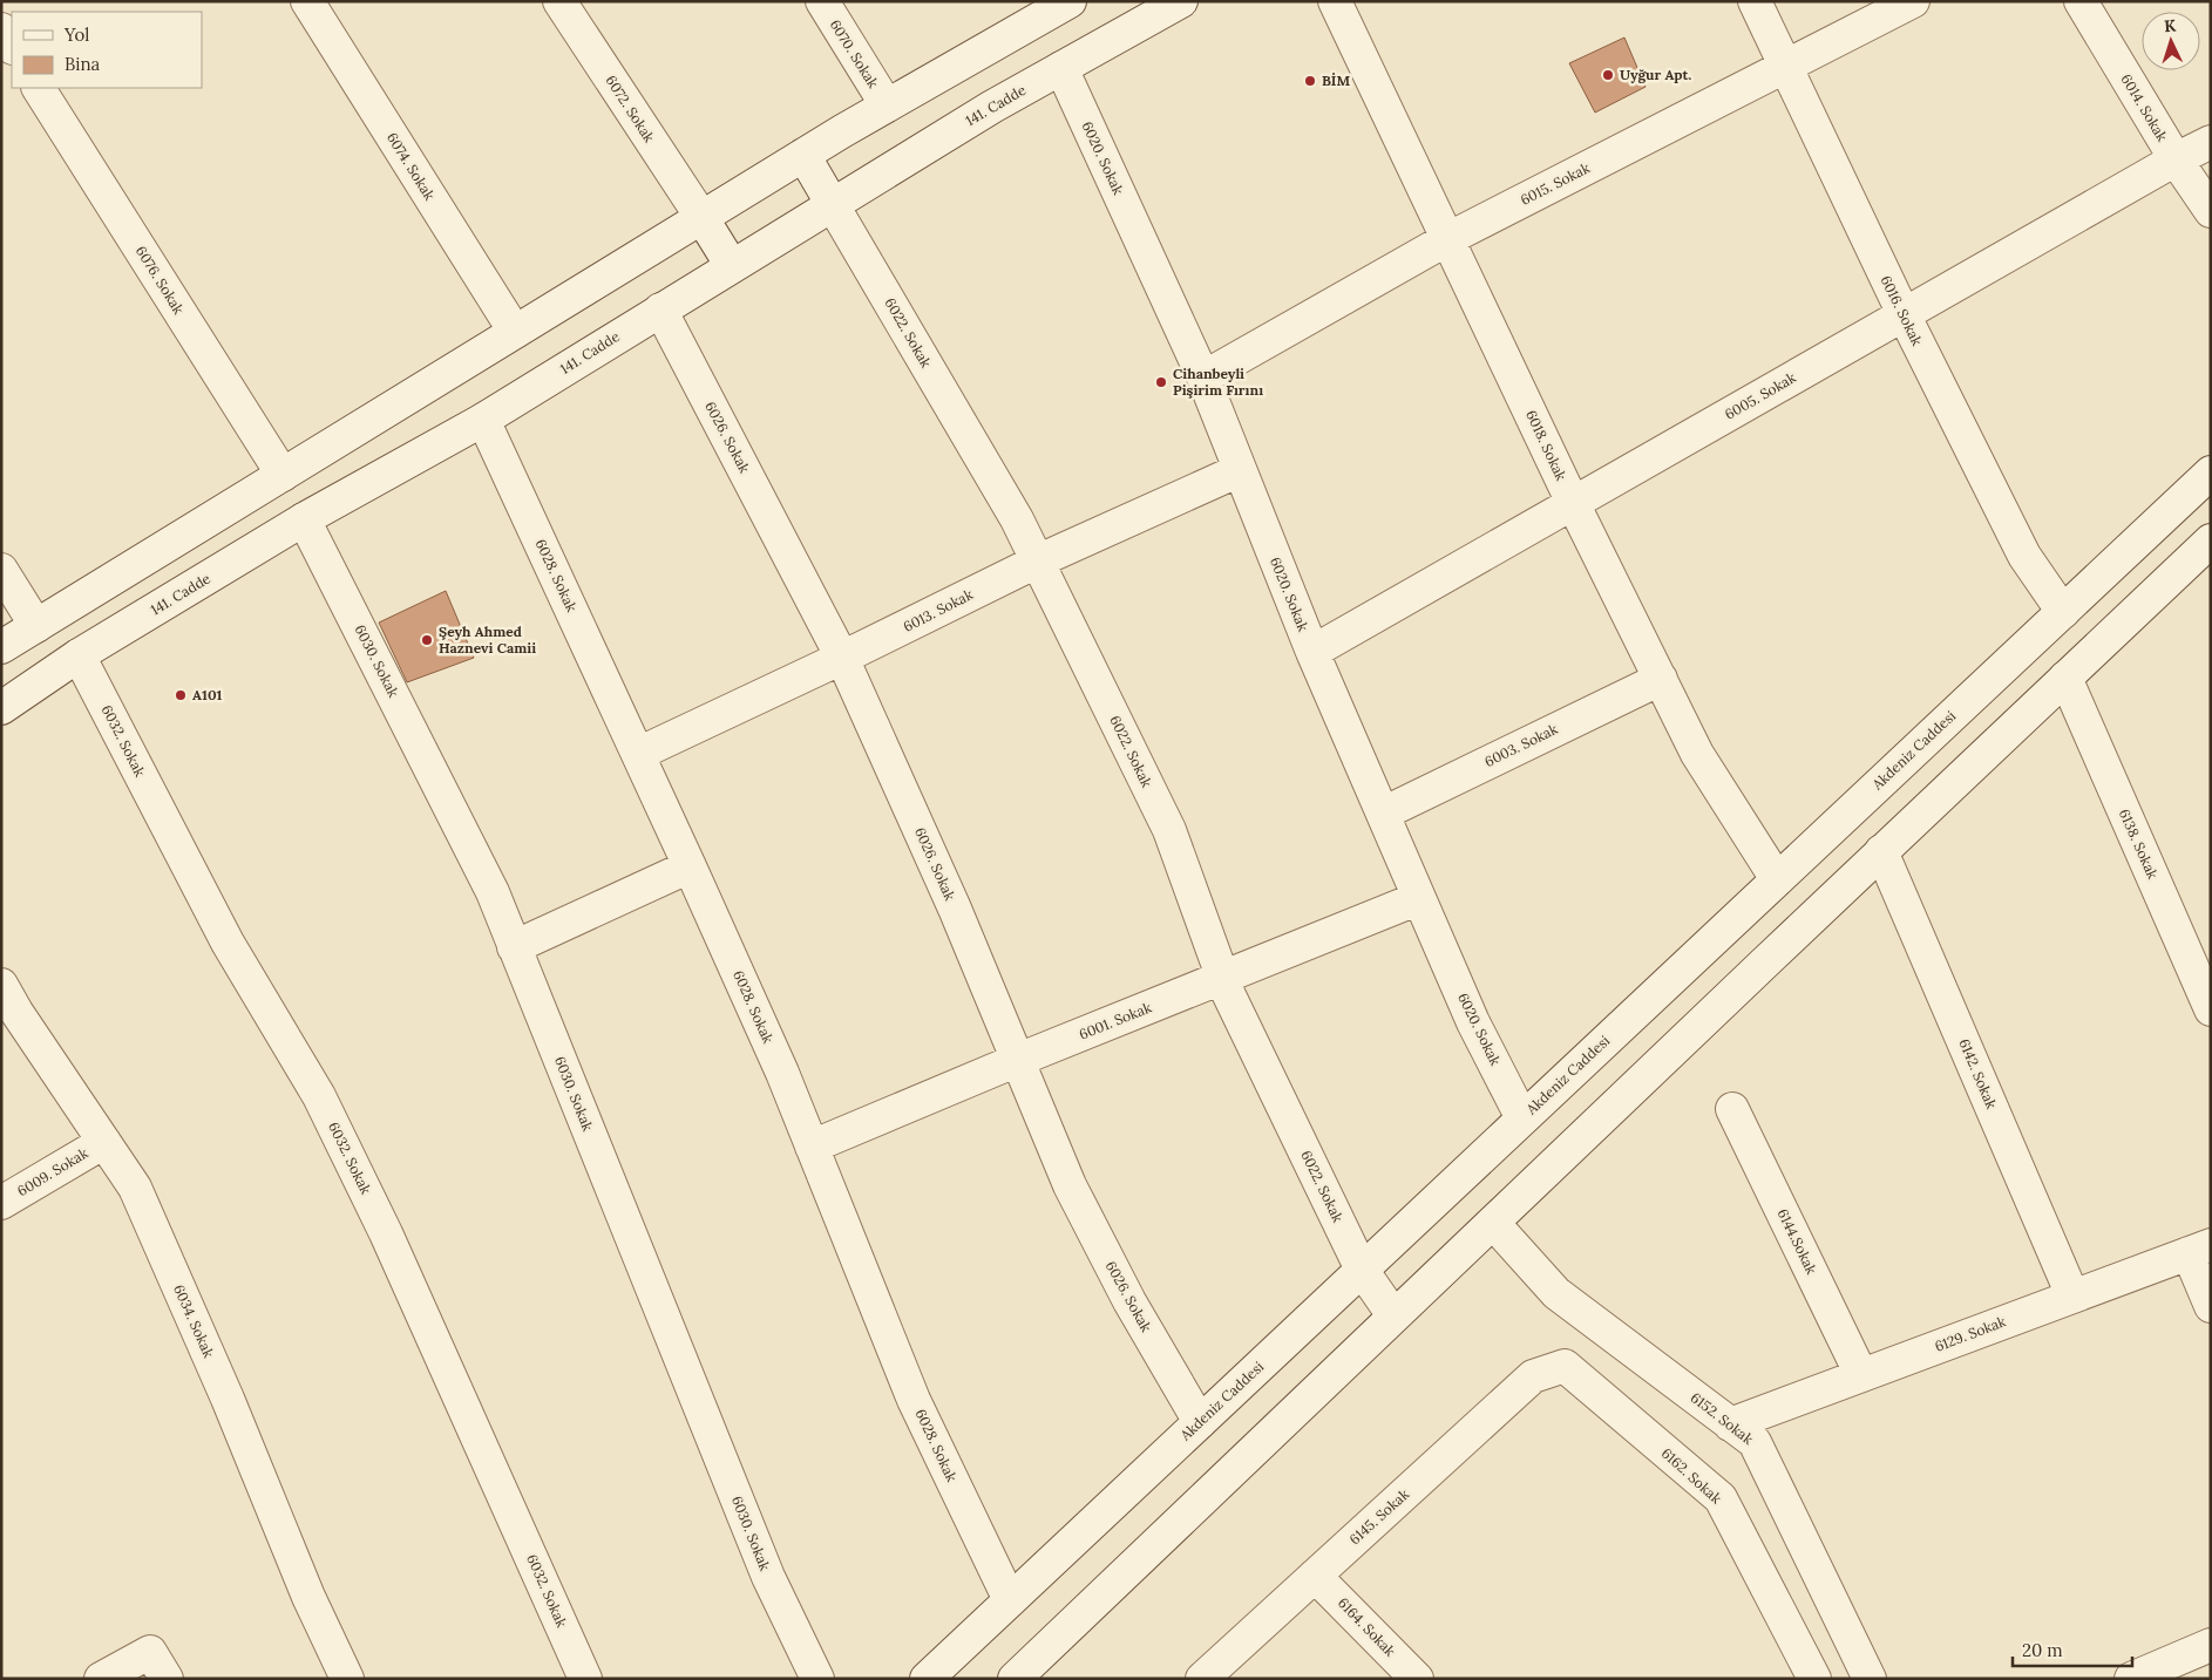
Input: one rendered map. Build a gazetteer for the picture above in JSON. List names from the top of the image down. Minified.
{"streets":{"street":["6070. Sokak","141. Cadde","6014. Sokak","6072. Sokak","6020. Sokak","6074. Sokak","6015. Sokak","6076. Sokak","6016. Sokak","6022. Sokak","6005. Sokak","6026. Sokak","6018. Sokak","6028. Sokak","6013. Sokak","6030. Sokak","6032. Sokak","6003. Sokak","Akdeniz Caddesi","6138. Sokak","6001. Sokak","6142. Sokak","6009. Sokak","6144.Sokak","6034. Sokak","6129. Sokak","6152. Sokak","6162. Sokak","6145. Sokak","6164. Sokak"]},"crossings":[["141. Cadde","6072. Sokak"],["141. Cadde","6020. Sokak"],["141. Cadde","6022. Sokak"],["141. Cadde","6026. Sokak"],["141. Cadde","6028. Sokak"],["141. Cadde","6030. Sokak"],["141. Cadde","6032. Sokak"],["6014. Sokak","6005. Sokak"],["6020. Sokak","6015. Sokak"],["6020. Sokak","6005. Sokak"],["6020. Sokak","6013. Sokak"],["6020. Sokak","6003. Sokak"],["6020. Sokak","Akdeniz Caddesi"],["6020. Sokak","6001. Sokak"],["6015. Sokak","6016. Sokak"],["6015. Sokak","6018. Sokak"],["6016. Sokak","6005. Sokak"],["6016. Sokak","Akdeniz Caddesi"],["6022. Sokak","6013. Sokak"],["6022. Sokak","Akdeniz Caddesi"],["6022. Sokak","6001. Sokak"],["6005. Sokak","6018. Sokak"],["6026. Sokak","6013. Sokak"],["6026. Sokak","Akdeniz Caddesi"],["6026. Sokak","6001. Sokak"],["6018. Sokak","6003. Sokak"],["6018. Sokak","Akdeniz Caddesi"],["6028. Sokak","6013. Sokak"],["6028. Sokak","Akdeniz Caddesi"],["6028. Sokak","6001. Sokak"],["6142. Sokak","6129. Sokak"],["6009. Sokak","6034. Sokak"],["6144.Sokak","6129. Sokak"],["6129. Sokak","6152. Sokak"],["6162. Sokak","6145. Sokak"],["6145. Sokak","6164. Sokak"]],"places":["Uyğur Apt.","BİM","Cihanbeyli Pişirim Fırını","Şeyh Ahmed Haznevi Camii","A101"],"legend":["Yol","Bina"],"scale_bar":"20 m","north":"top"}
